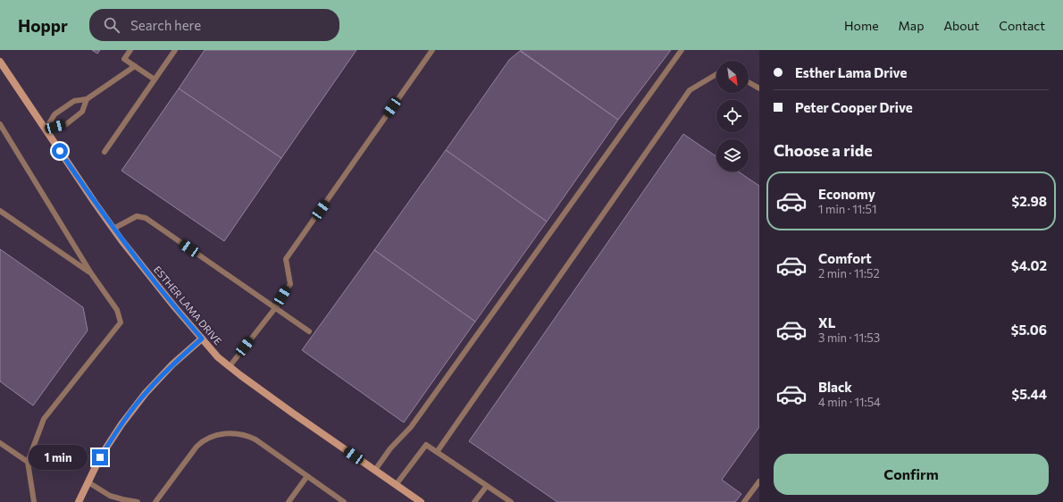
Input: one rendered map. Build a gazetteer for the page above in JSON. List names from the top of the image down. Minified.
{"streets":{"street":["ESTHER LAMA DRIVE"]},"north":"bottom right","page":{"header":"Hoppr","search":"Search here","nav":["Home","Map","About","Contact"],"banner":["Esther Lama Drive","Peter Cooper Drive"],"heading":"Choose a ride","list":[{"name":"Economy","note":"1 min · 11:51","value":"$2.98"},{"name":"Comfort","note":"2 min · 11:52","value":"$4.02"},{"name":"XL","note":"3 min · 11:53","value":"$5.06"},{"name":"Black","note":"4 min · 11:54","value":"$5.44"}],"bubble":"1 min","buttons":"Confirm"}}
